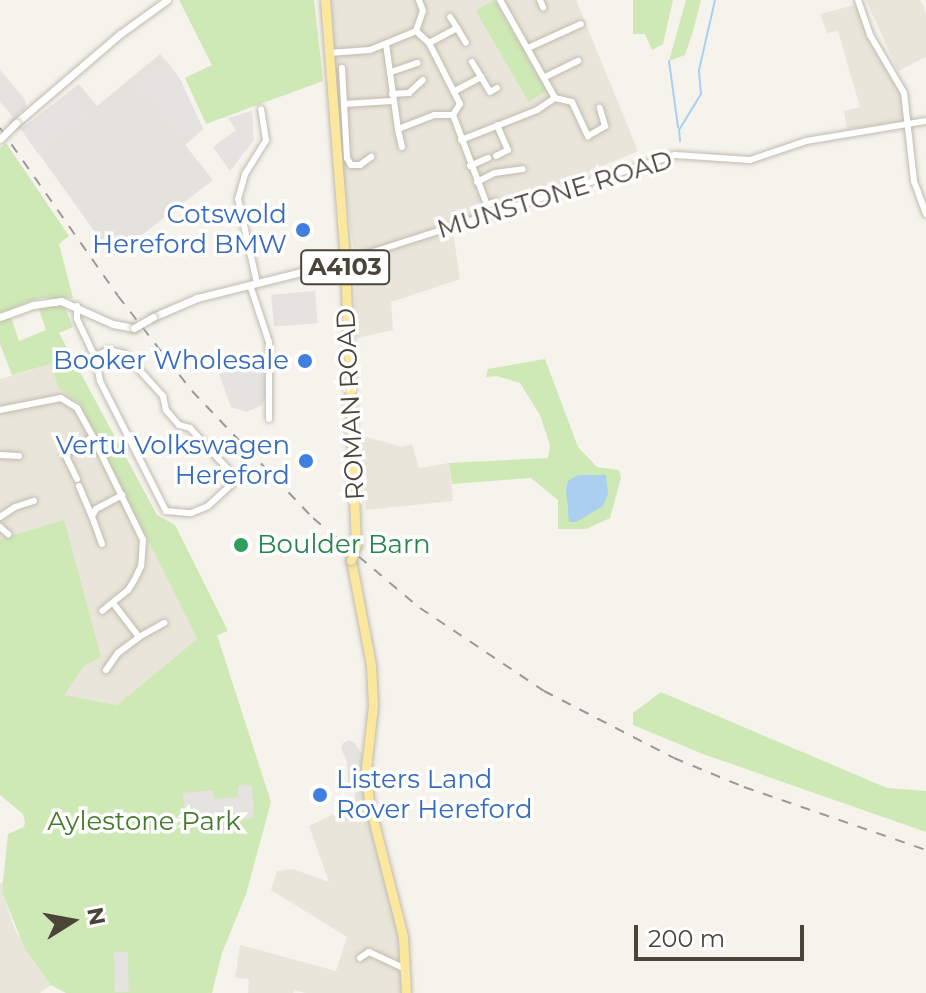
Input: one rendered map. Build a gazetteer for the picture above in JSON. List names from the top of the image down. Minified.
{"streets":{"main road":["A4103","ROMAN ROAD"],"street":["MUNSTONE ROAD"]},"crossings":[["MUNSTONE ROAD","ROMAN ROAD"]],"parks":["Aylestone Park"],"places":["Cotswold Hereford BMW","Booker Wholesale","Vertu Volkswagen Hereford","Boulder Barn","Listers Land Rover Hereford"],"scale_bar":"200 m","north":"right"}
